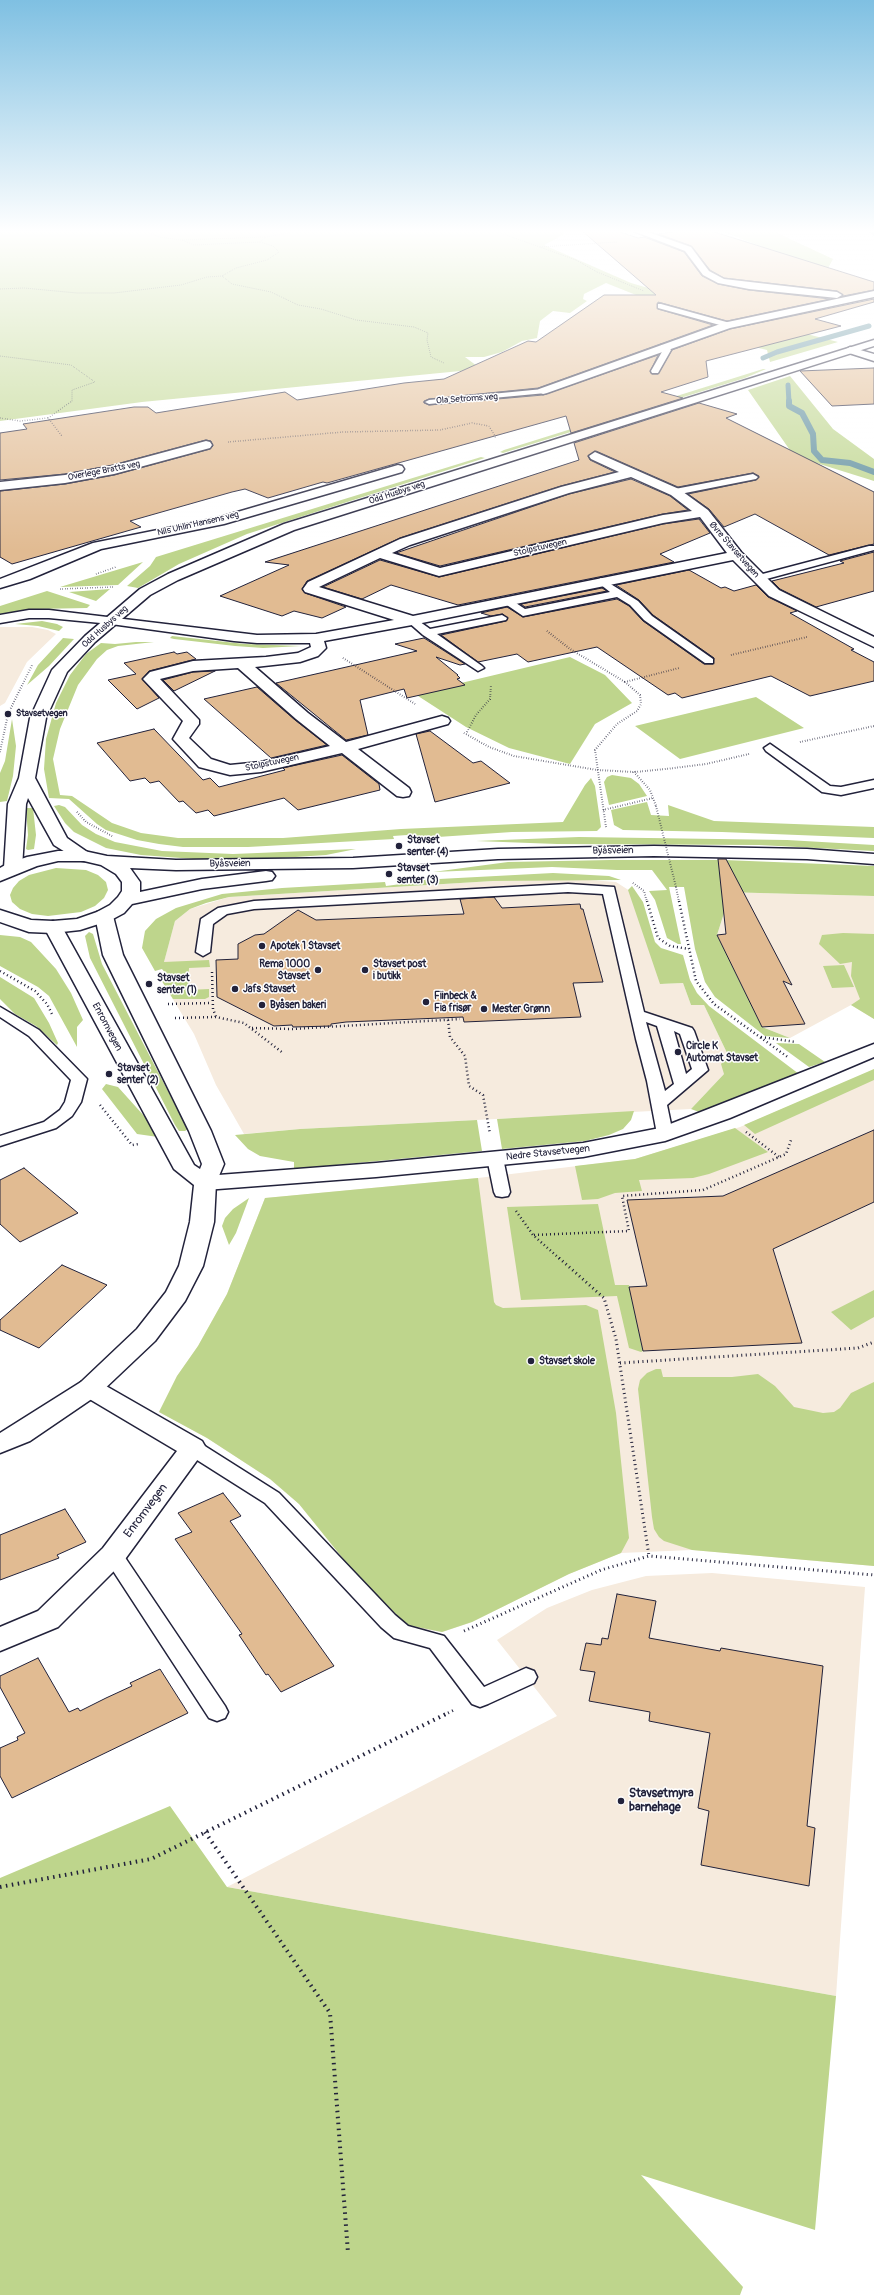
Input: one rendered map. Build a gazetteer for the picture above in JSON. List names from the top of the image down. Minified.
{"streets":{"street":["Ola Setroms veg","Overlege Bratts veg","Odd Husbys veg","Nils Uhlin Hansens veg","Stolpstuvegen","Øvre Stavsetvegen","Byåsveien","Enromvegen","Nedre Stavsetvegen"]},"crossings":[["Odd Husbys veg","Stolpstuvegen"],["Stolpstuvegen","Øvre Stavsetvegen"],["Enromvegen","Nedre Stavsetvegen"]],"places":["Stavsetvegen","Stavset senter (4)","Stavset senter (3)","Apotek 1 Stavset","Rema 1000 Stavset","Stavset post i butikk","Stavset senter (1)","Jafs Stavset","Fiinbeck & Fia frisør","Byåsen bakeri","Mester Grønn","Circle K Automat Stavset","Stavset senter (2)","Stavset skole","Stavsetmyra barnehage"]}
